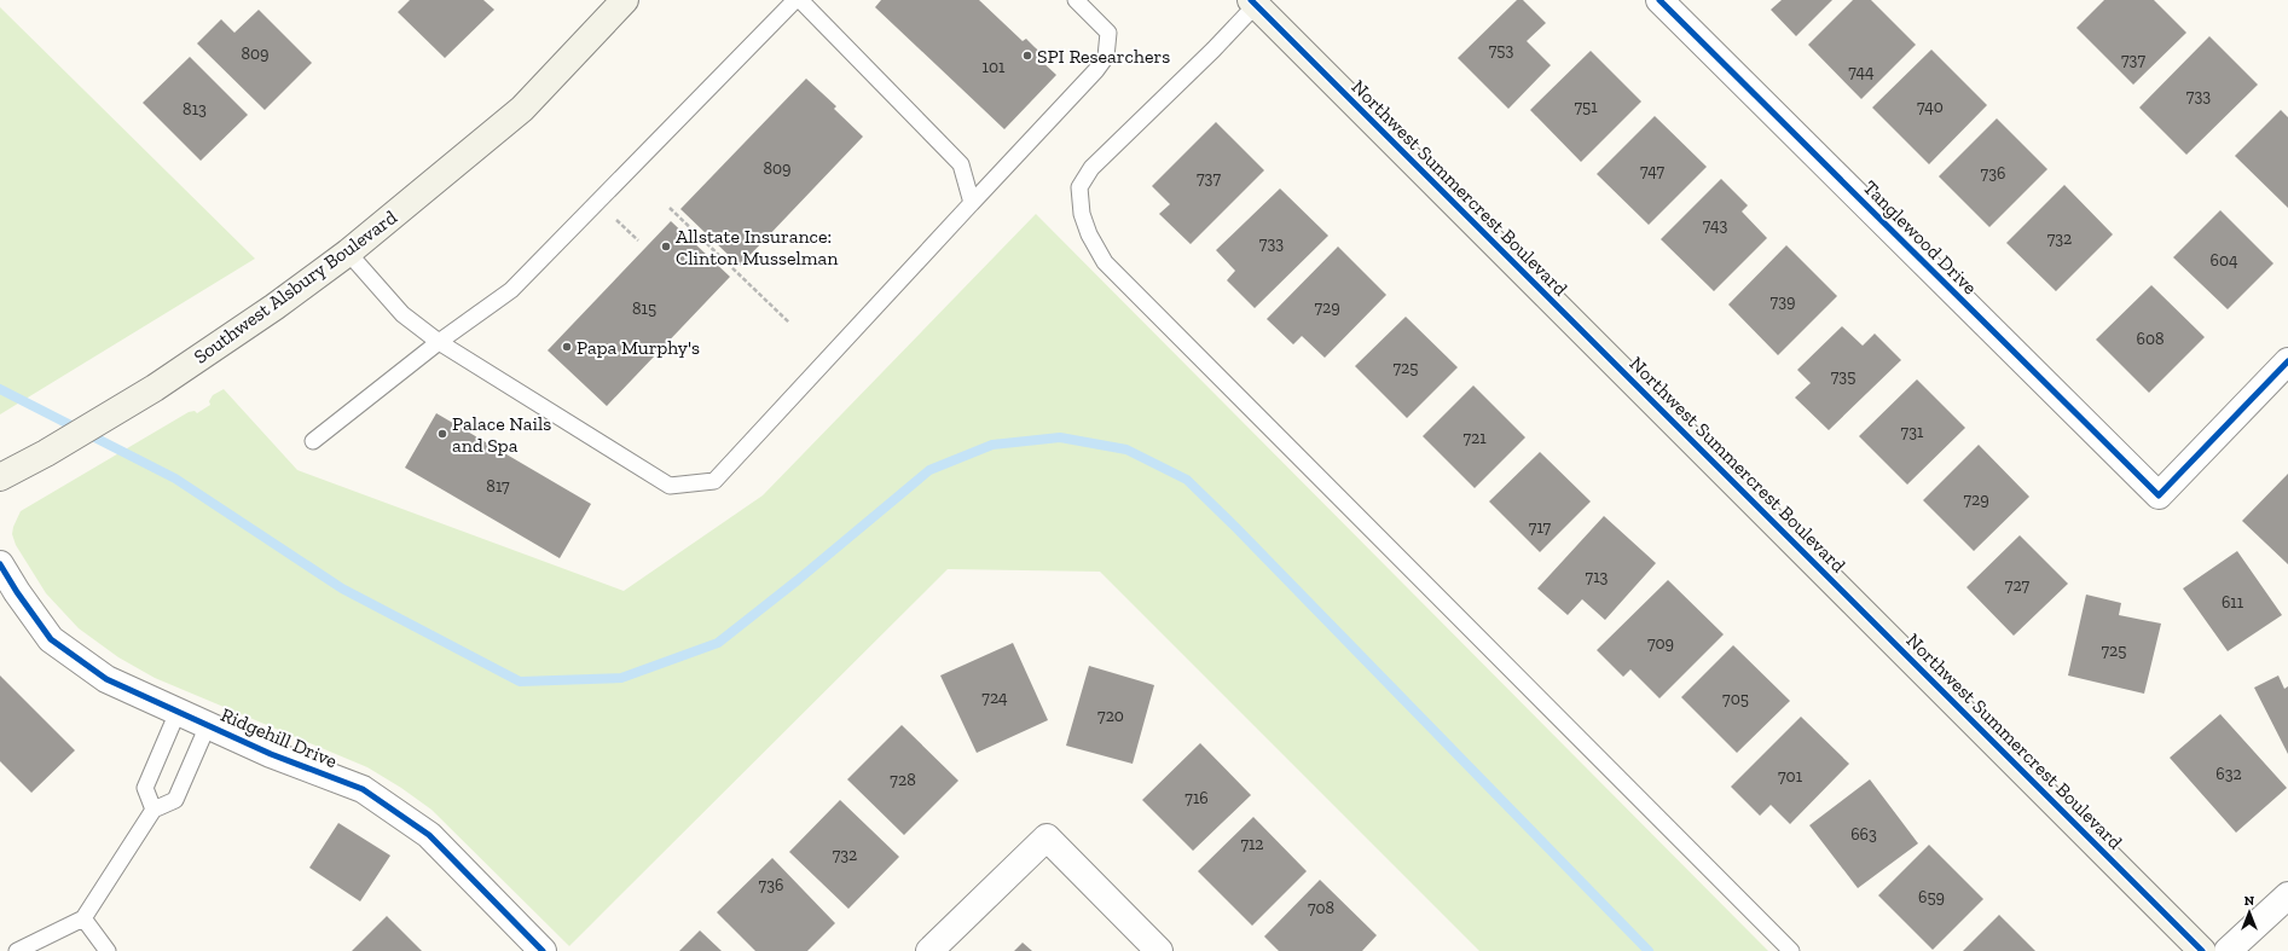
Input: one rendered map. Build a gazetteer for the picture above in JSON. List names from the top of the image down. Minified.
{"streets":{"street":["Northwest Summercrest Boulevard","Tanglewood Drive","Southwest Alsbury Boulevard","Ridgehill Drive"]},"places":["SPI Researchers","Allstate Insurance: Clinton Musselman","Papa Murphy's","Palace Nails and Spa"],"house_numbers":["753","809","737","101","744","733","751","740","813","809","747","736","737","743","732","733","604","739","729","815","608","725","735","731","721","817","729","717","713","727","611","709","725","724","705","720","632","701","728","716","663","712","732","736","659","708"],"north":"top"}
